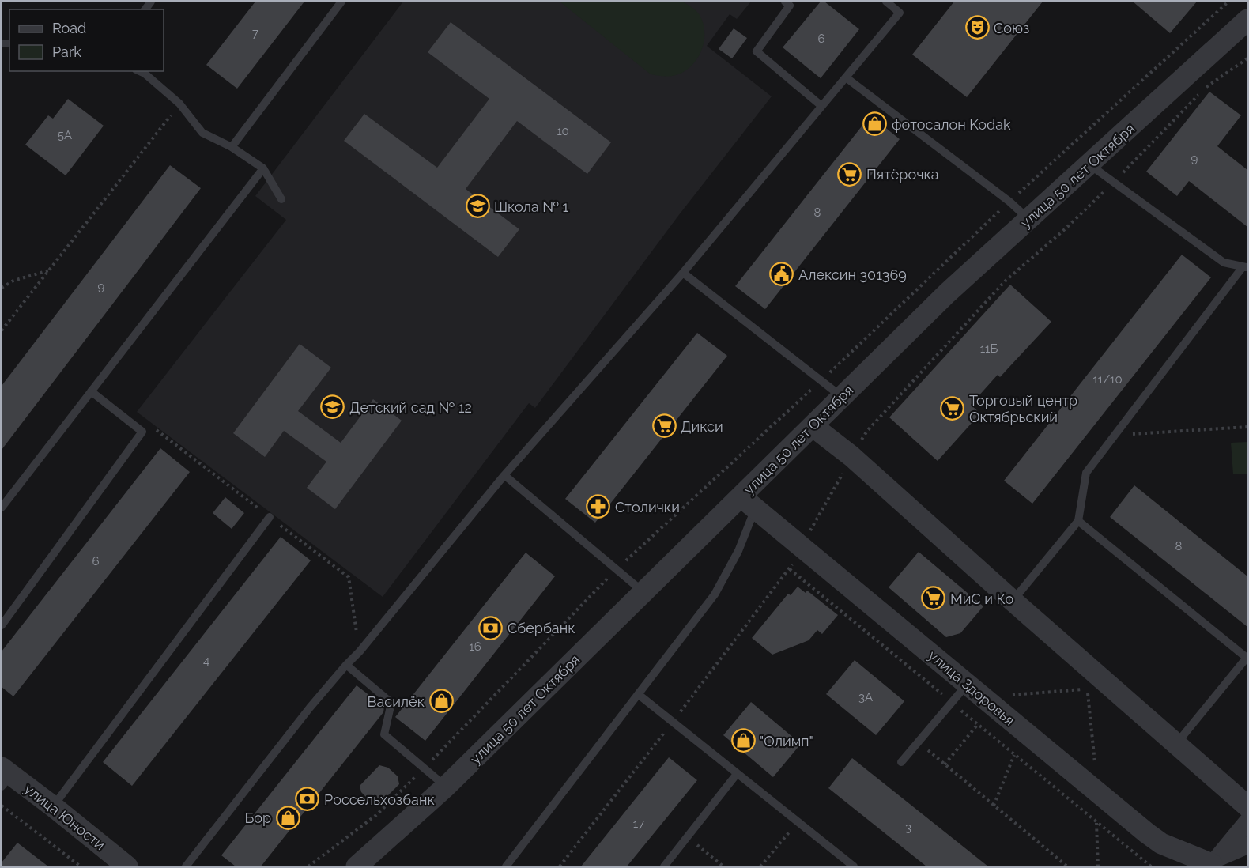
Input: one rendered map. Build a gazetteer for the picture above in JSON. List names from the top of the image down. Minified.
{"streets":{"street":["улица 50 лет Октября","улица Здоровья","улица Юности"]},"crossings":[["улица 50 лет Октября","улица Здоровья"]],"places":{"theatre":["Союз"],"shop":["фотосалон Kodak","Василёк","\"Олимп\"","Бор"],"supermarket":["Пятёрочка","Торговый центр Октябрьский","Дикси","МиС и Ко"],"school or university":["Школа № 1","Детский сад № 12"],"public building":["Алексин 301369"],"pharmacy":["Столички"],"bank":["Сбербанк","Россельхозбанк"]},"house_numbers":["7","6","10","5А","9","8","9","11Б","11/10","8","6","16","4","3А","17","3"],"legend":["Road","Park"]}
